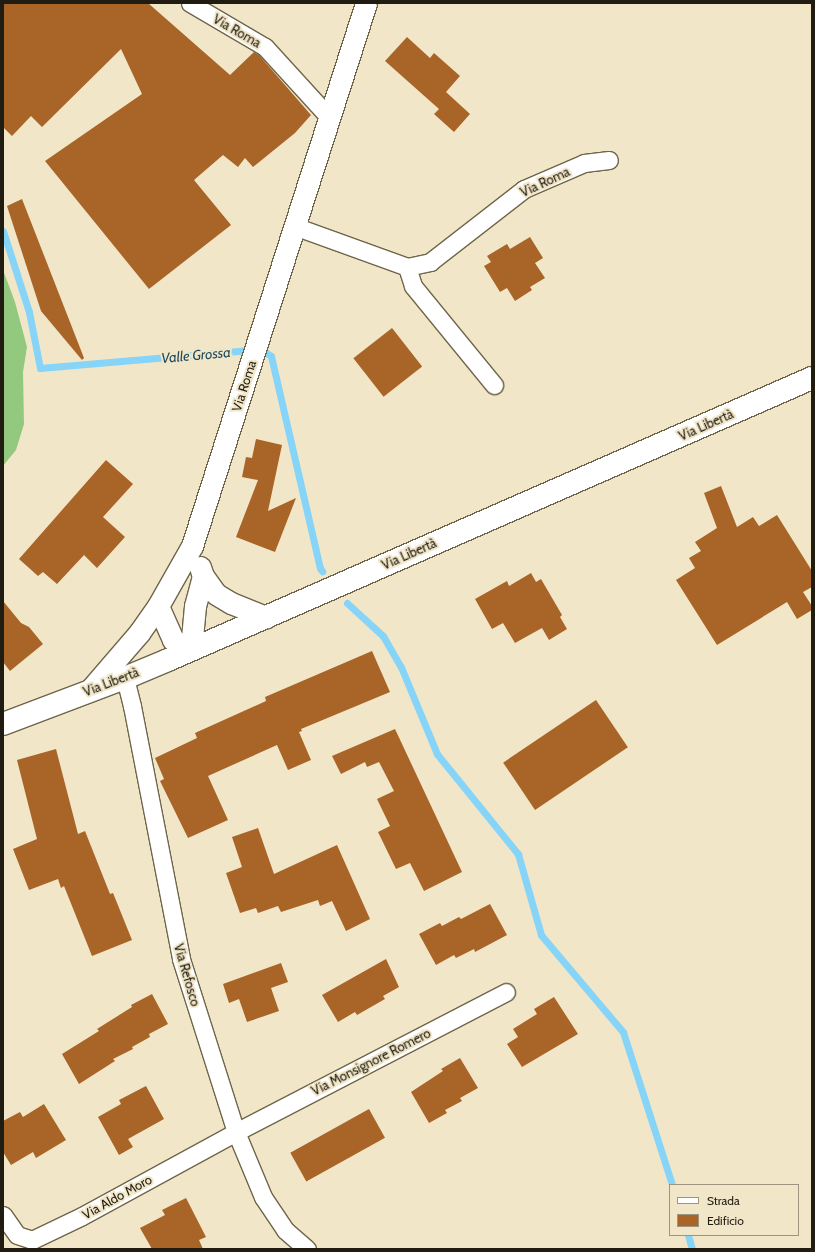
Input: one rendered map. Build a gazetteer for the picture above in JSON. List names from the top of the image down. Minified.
{"streets":{"main road":["Via Libertà"],"street":["Via Roma","Via Refosco","Via Monsignore Romero","Via Aldo Moro"]},"crossings":[["Via Roma","Via Libertà"],["Via Libertà","Via Refosco"],["Via Refosco","Via Monsignore Romero"],["Via Refosco","Via Aldo Moro"],["Via Monsignore Romero","Via Aldo Moro"]],"water":["Valle Grossa"],"legend":["Strada","Edificio"]}
